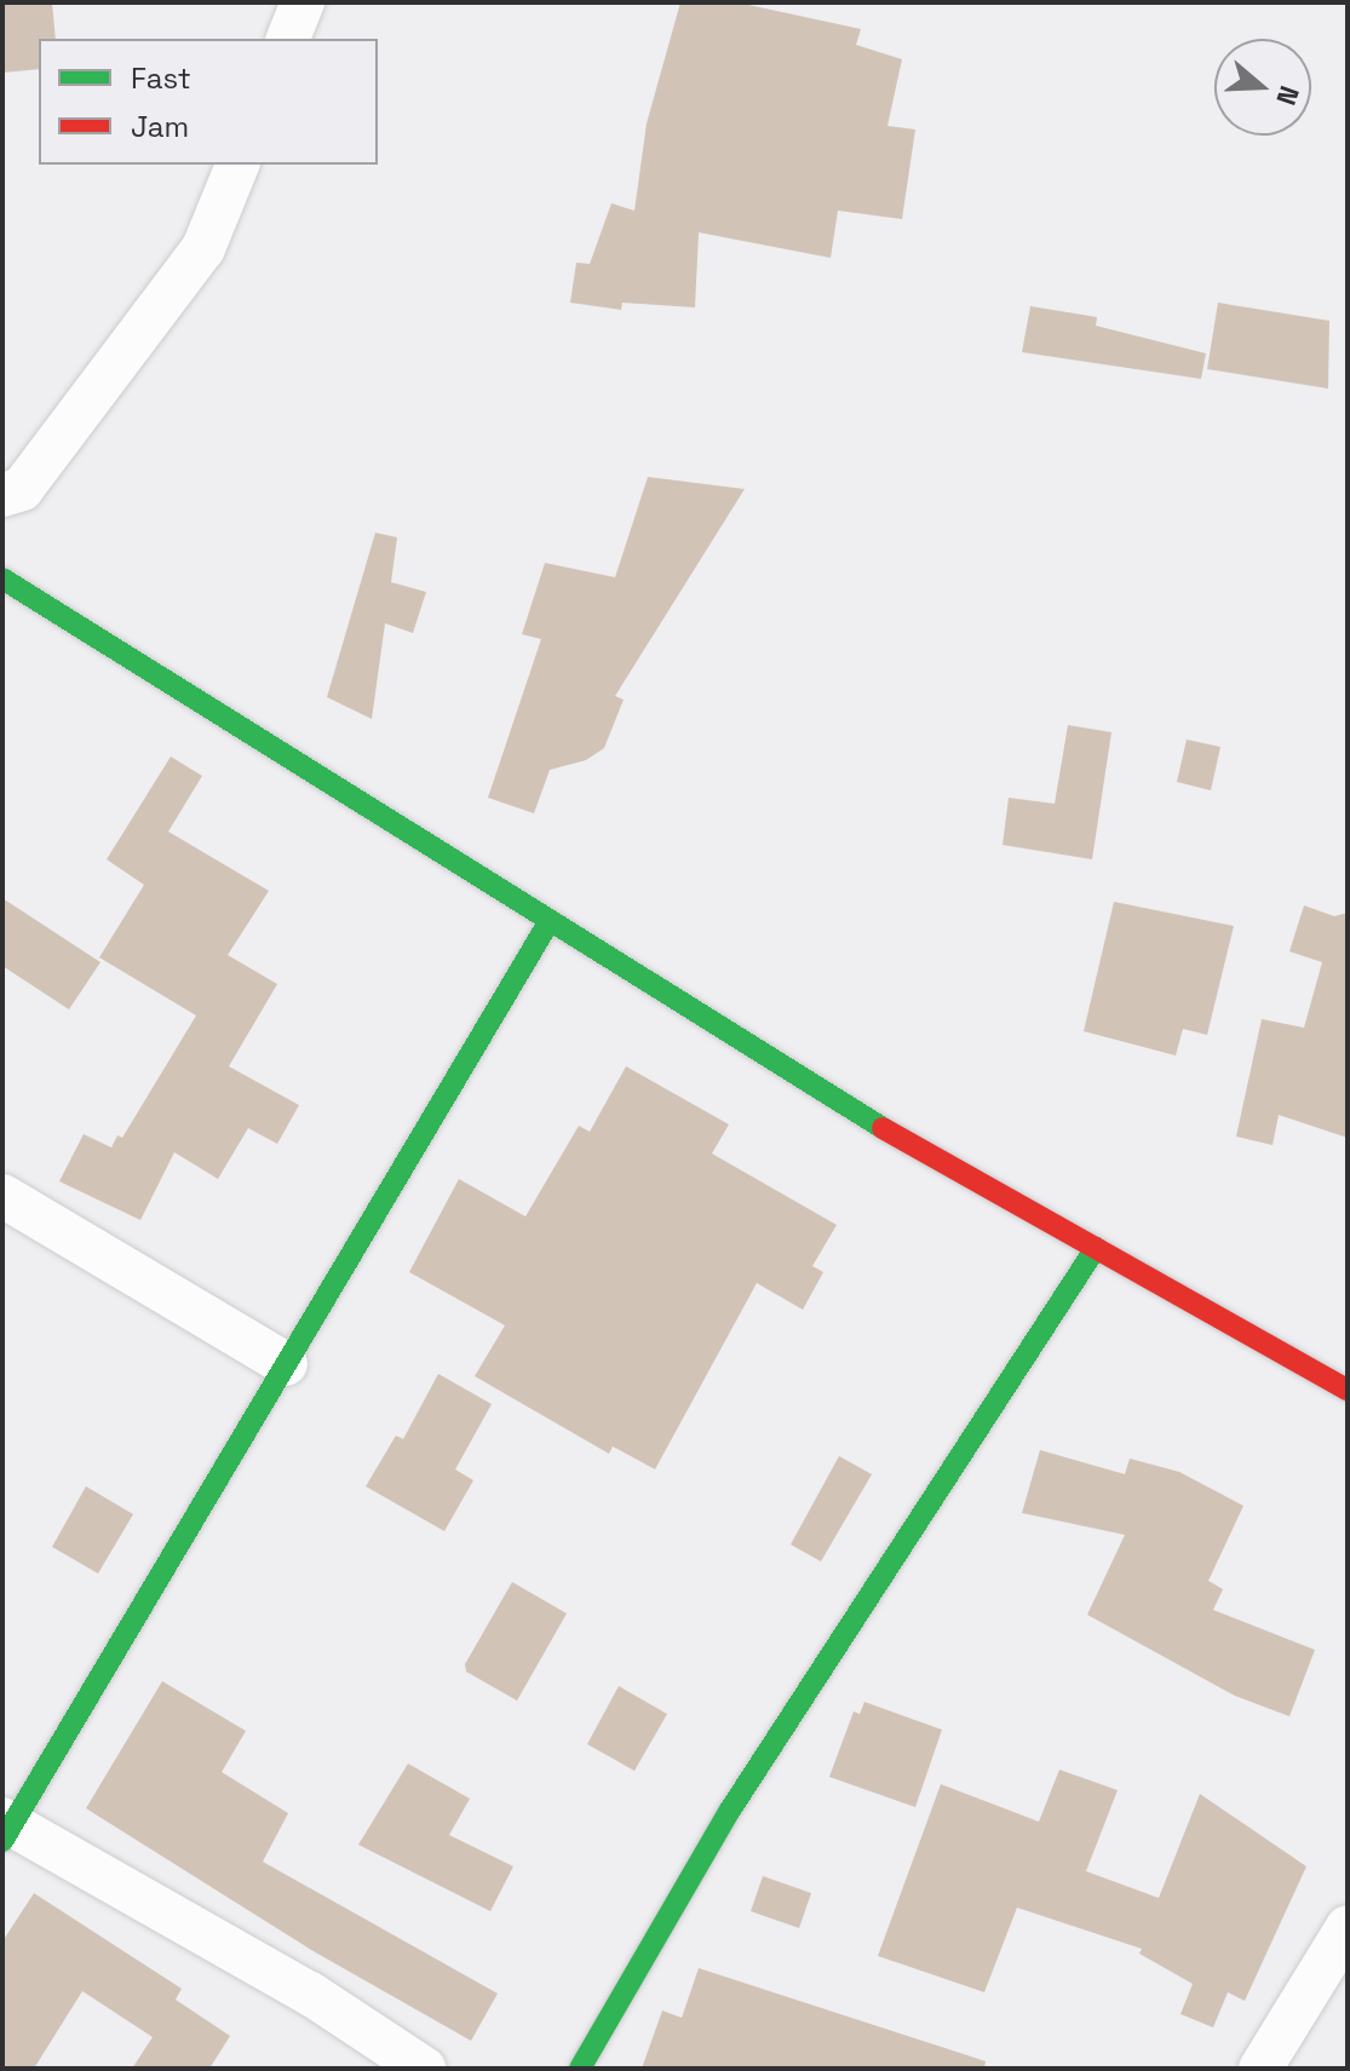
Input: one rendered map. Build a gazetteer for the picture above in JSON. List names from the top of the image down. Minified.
{"legend":["Fast","Jam"],"north":"right"}
